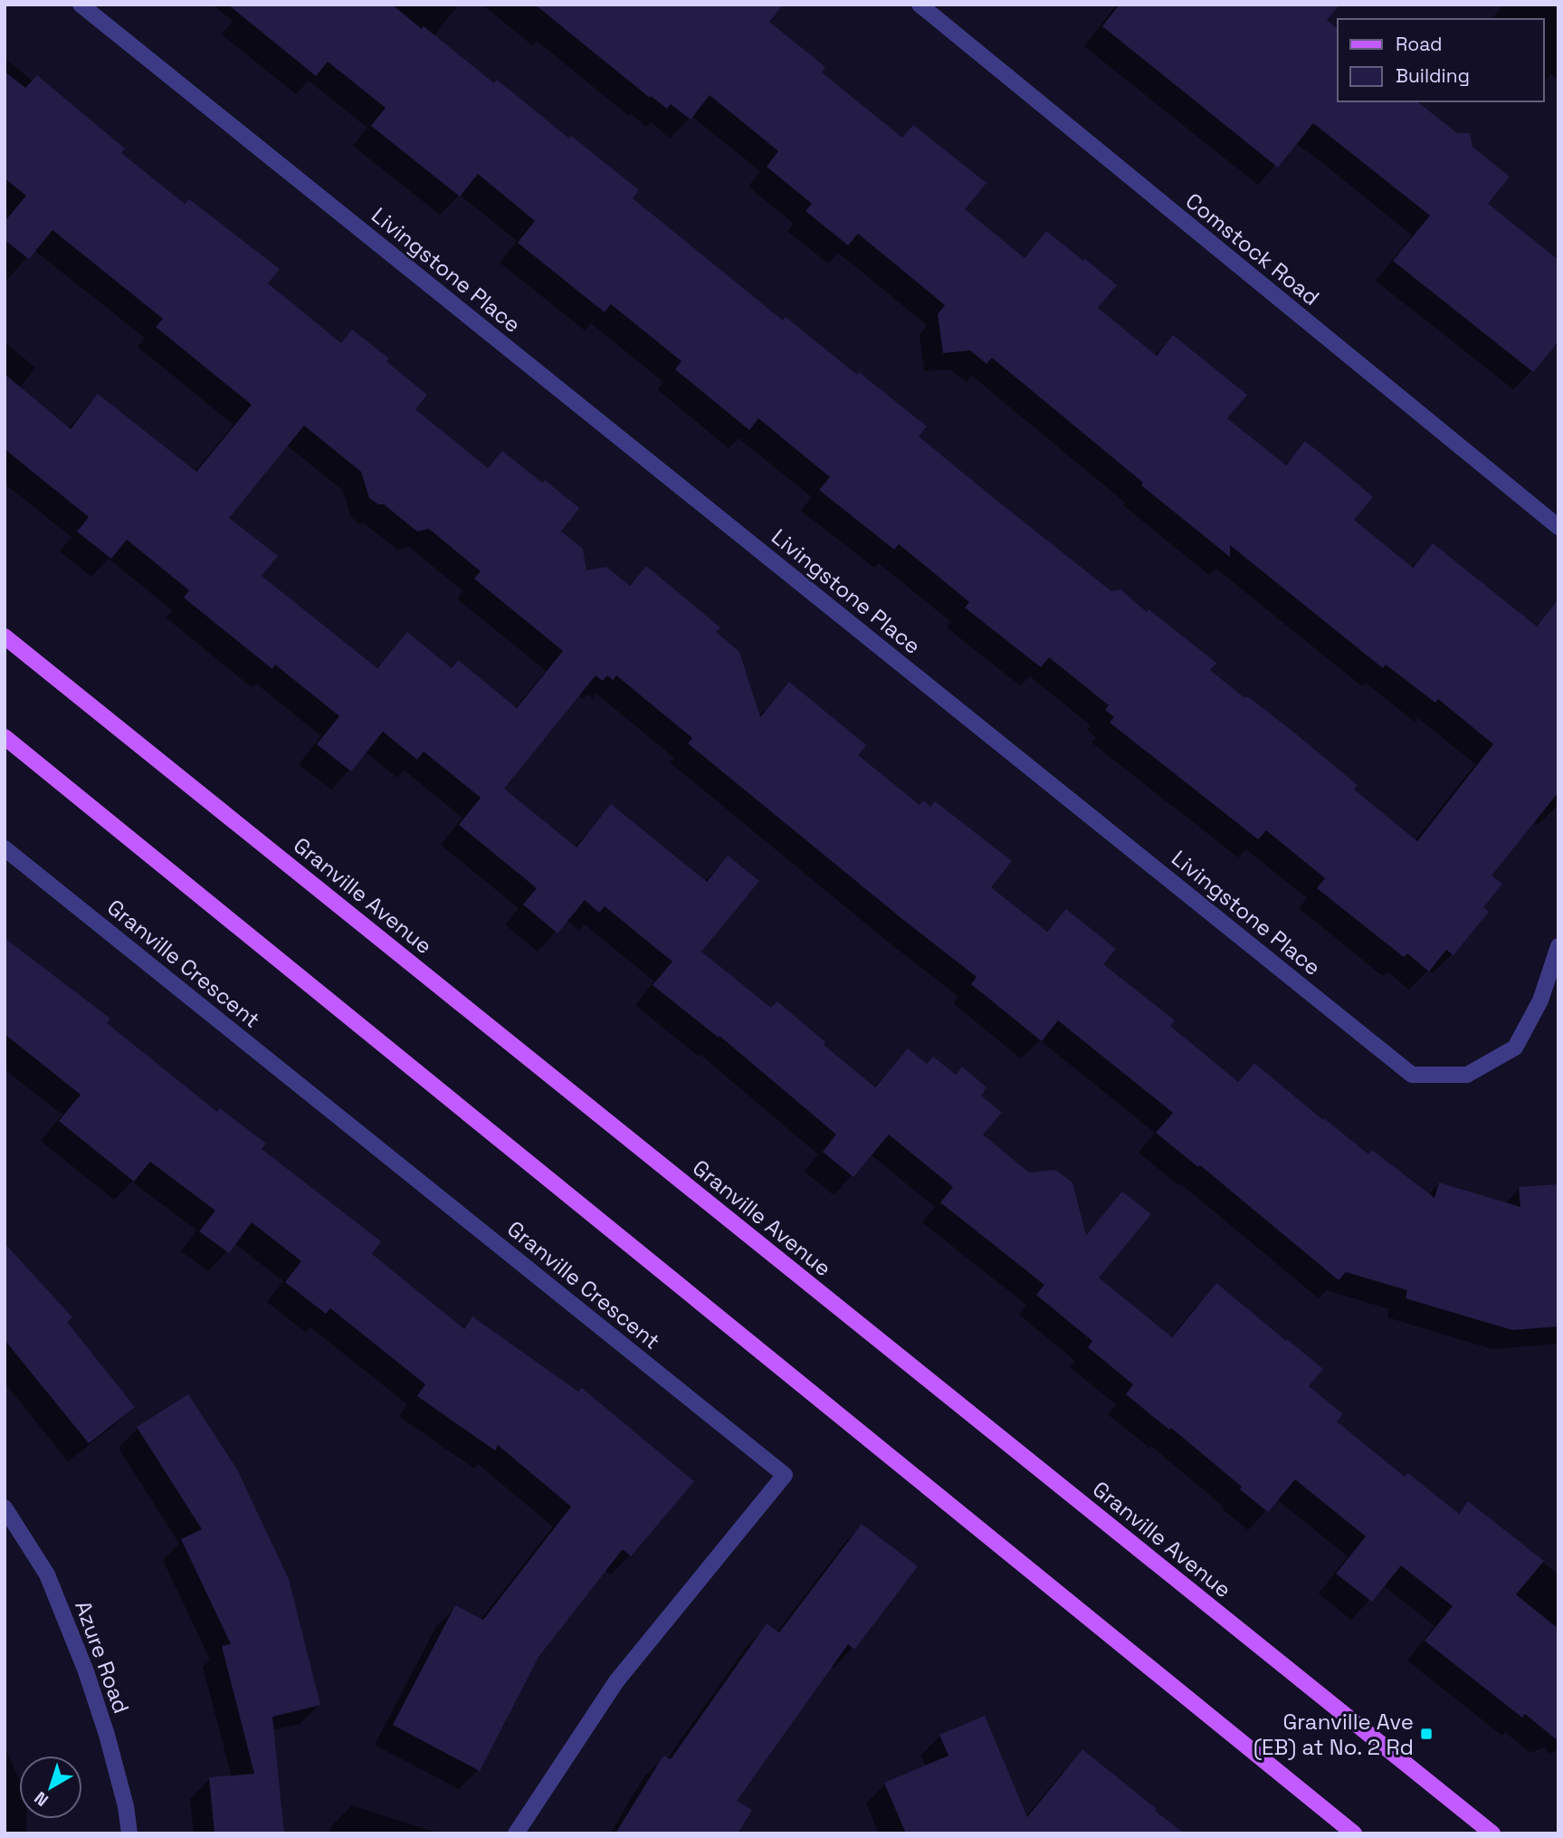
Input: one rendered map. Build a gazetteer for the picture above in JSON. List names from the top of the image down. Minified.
{"streets":{"main road":["Granville Avenue"],"street":["Comstock Road","Livingstone Place","Granville Crescent","Azure Road"]},"places":{"transit":["Granville Ave (EB) at No. 2 Rd"]},"legend":["Road","Building"],"north":"bottom left"}
